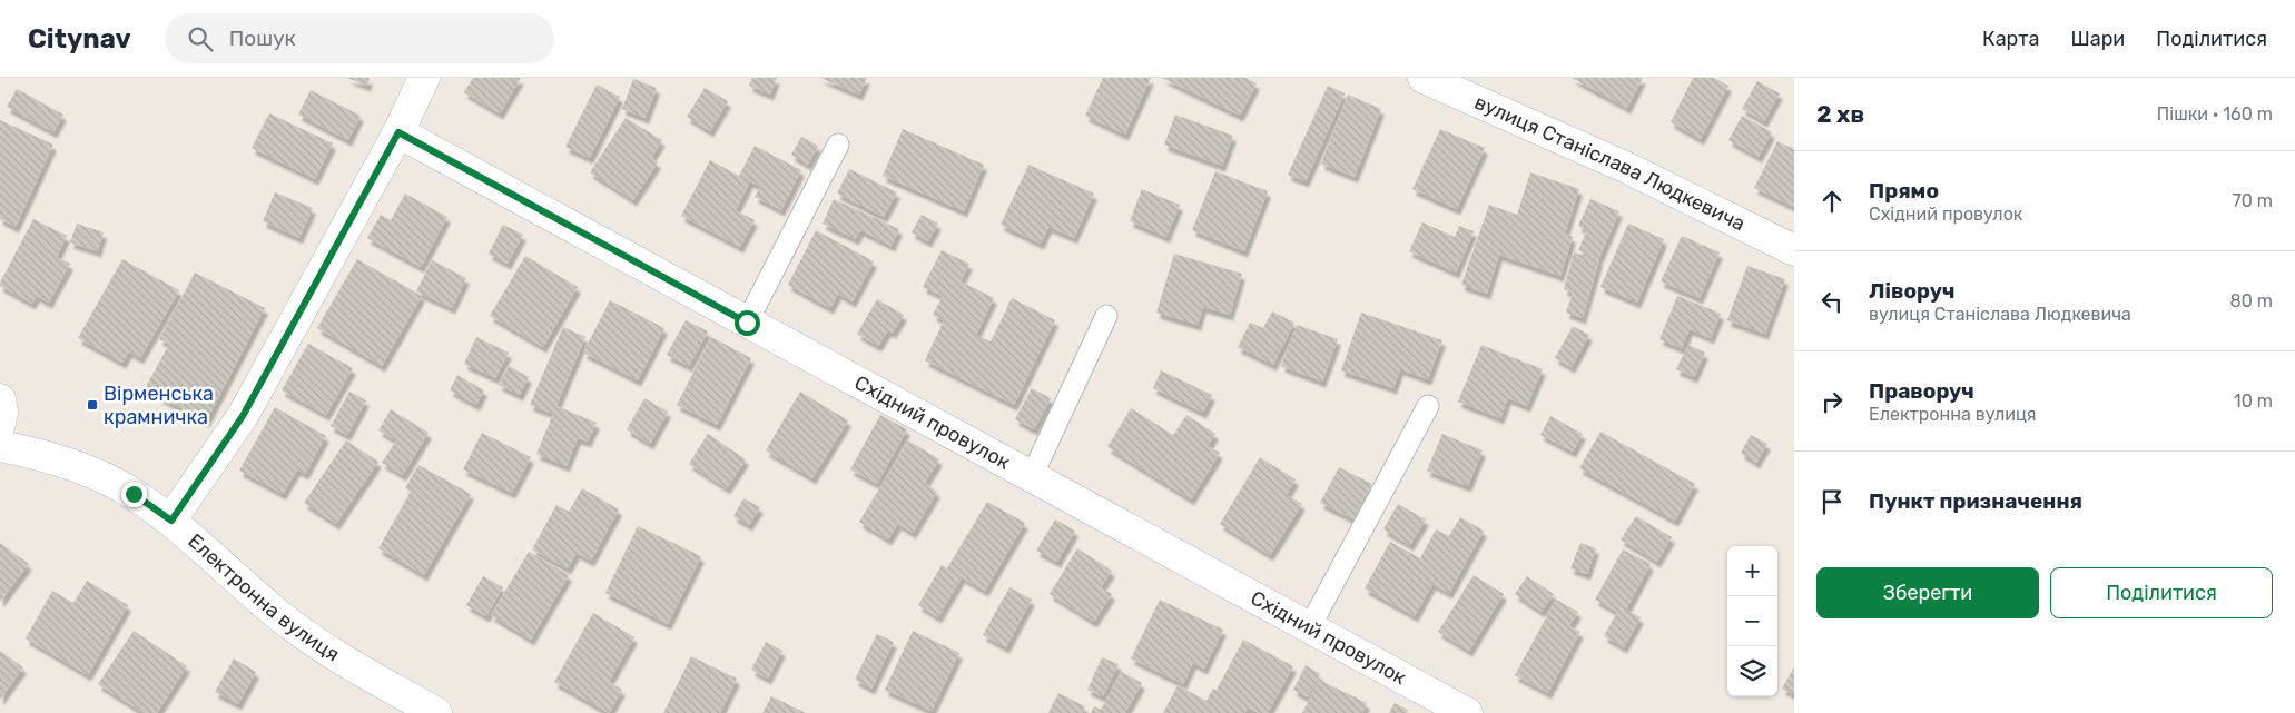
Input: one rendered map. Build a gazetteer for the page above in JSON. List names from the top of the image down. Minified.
{"streets":{"street":["вулиця Станіслава Людкевича","Східний провулок","Електронна вулиця"]},"places":{"transit":["Вірменська крамничка"]},"page":{"header":"Citynav","search":"Пошук","nav":["Карта","Шари","Поділитися"],"heading":["2 хв","Пішки · 160 m"],"list":[["Прямо","Східний провулок","70 m"],["Ліворуч","вулиця Станіслава Людкевича","80 m"],["Праворуч","Електронна вулиця","10 m"],"Пункт призначення"],"map_buttons":["+","−"],"buttons":["Зберегти","Поділитися"]}}
